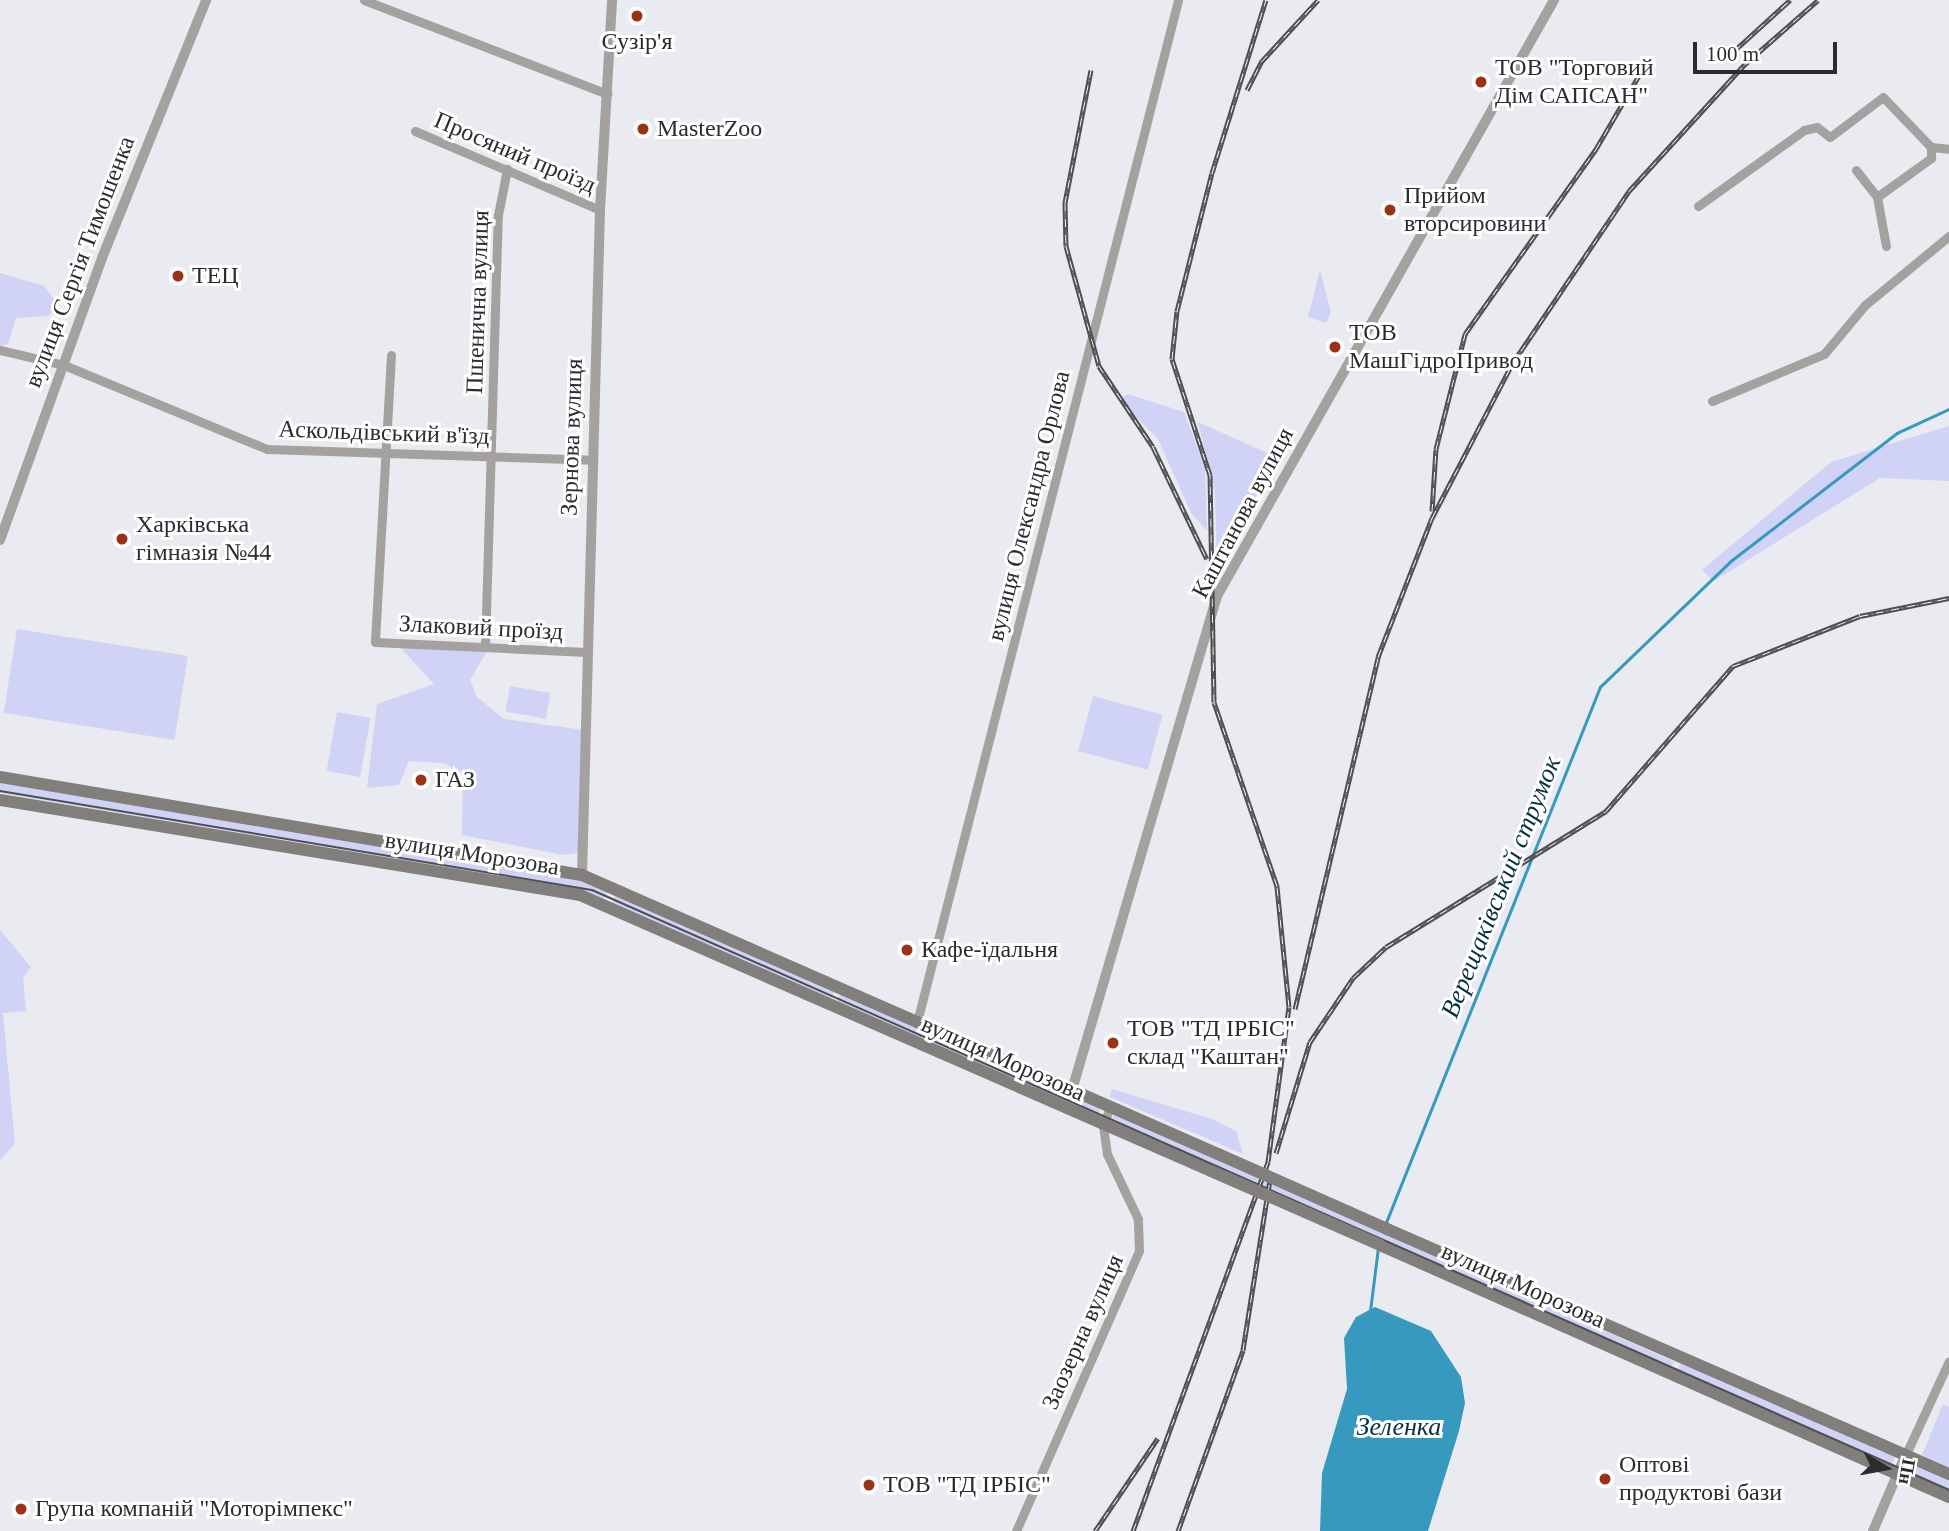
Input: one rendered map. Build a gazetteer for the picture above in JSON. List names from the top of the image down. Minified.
{"streets":{"main road":["вулиця Морозова"],"street":["Просяний проїзд","вулиця Сергія Тимошенка","Пшенична вулиця","Аскольдівський в'їзд","Зернова вулиця","вулиця Олександра Орлова","Каштанова вулиця","Злаковий проїзд","Заозерна вулиця"]},"crossings":[["Просяний проїзд","Пшенична вулиця"],["Просяний проїзд","Зернова вулиця"],["вулиця Сергія Тимошенка","Аскольдівський в'їзд"],["Пшенична вулиця","Аскольдівський в'їзд"],["Пшенична вулиця","Злаковий проїзд"],["Аскольдівський в'їзд","Зернова вулиця"],["Аскольдівський в'їзд","Злаковий проїзд"],["Зернова вулиця","Злаковий проїзд"],["Зернова вулиця","вулиця Морозова"],["вулиця Олександра Орлова","вулиця Морозова"],["Каштанова вулиця","вулиця Морозова"],["вулиця Морозова","Заозерна вулиця"]],"water":["Верещаківський струмок","Зеленка"],"places":["Сузір'я","ТОВ \"Торговий Дім САПСАН\"","MasterZoo","Прийом вторсировини","ТЕЦ","ТОВ МашГідроПривод","Харківська гімназія №44","ГАЗ","Кафе-їдальня","ТОВ \"ТД ІРБІС\" склад \"Каштан\"","Оптові продуктові бази","ТОВ \"ТД ІРБІС\"","Група компаній \"Моторімпекс\""],"scale_bar":"100 m","north":"right"}
